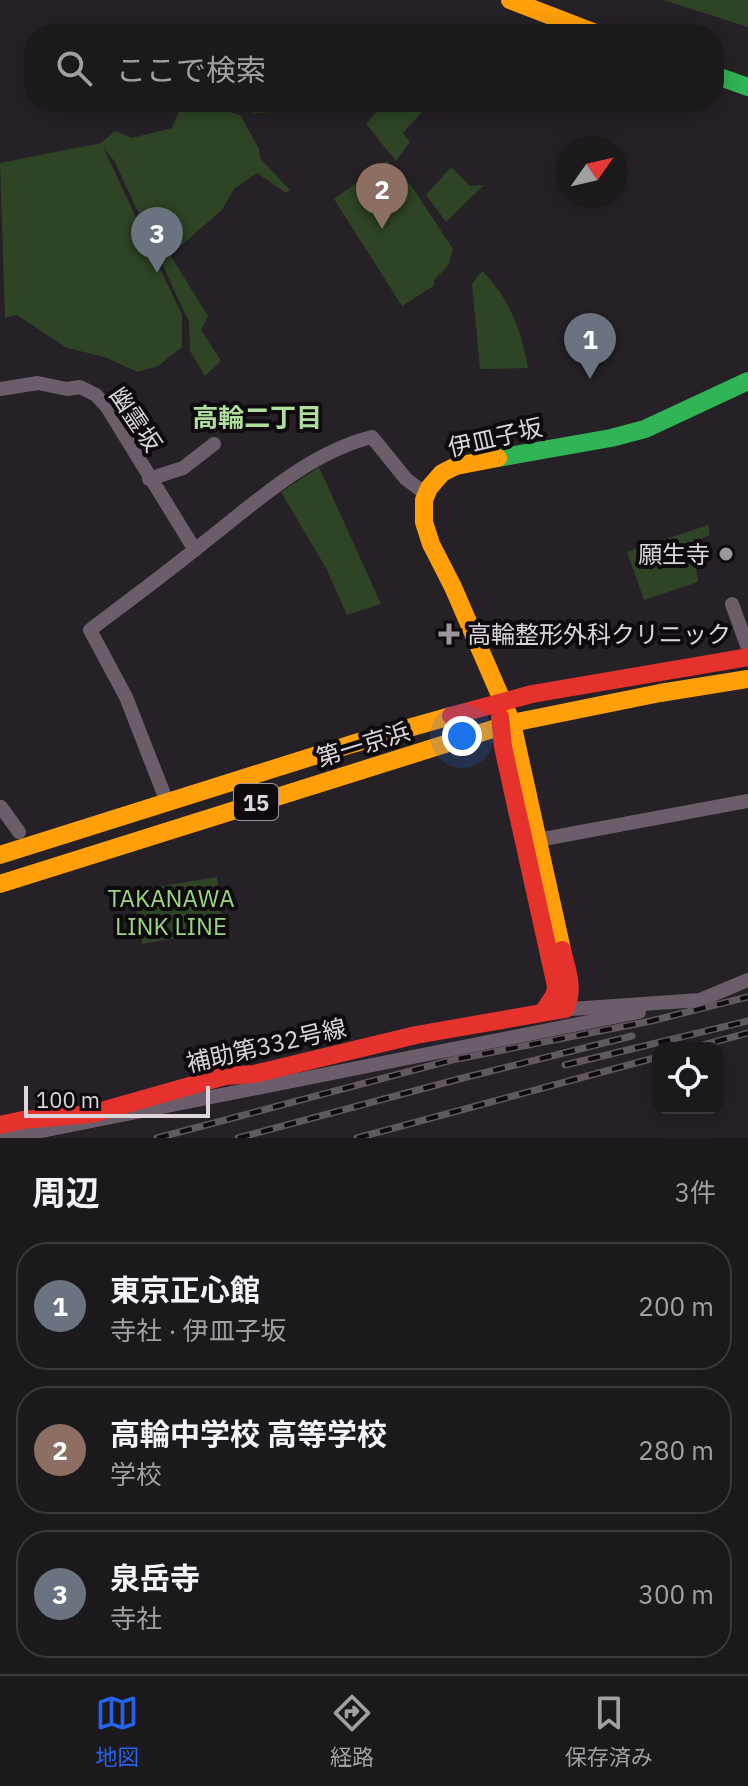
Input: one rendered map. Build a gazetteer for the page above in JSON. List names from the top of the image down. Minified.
{"streets":{"main road":["伊皿子坂","第一京浜","15","補助第332号線"],"street":["幽霊坂"]},"crossings":[["第一京浜","補助第332号線"]],"districts":["高輪二丁目"],"parks":["TAKANAWA LINK LINE"],"places":{"other":["願生寺"],"health":["高輪整形外科クリニック"]},"scale_bar":"100 m","north":"top right","page":{"search":"ここで検索","pins":["2","3","1"],"scale":"100 m","heading":["周辺","3件"],"list":[{"mark":"1","name":"東京正心館","note":"寺社 · 伊皿子坂","value":"200 m"},{"mark":"2","name":"高輪中学校 高等学校","note":"学校","value":"280 m"},{"mark":"3","name":"泉岳寺","note":"寺社","value":"300 m"}],"nav":["地図","経路","保存済み"]}}
